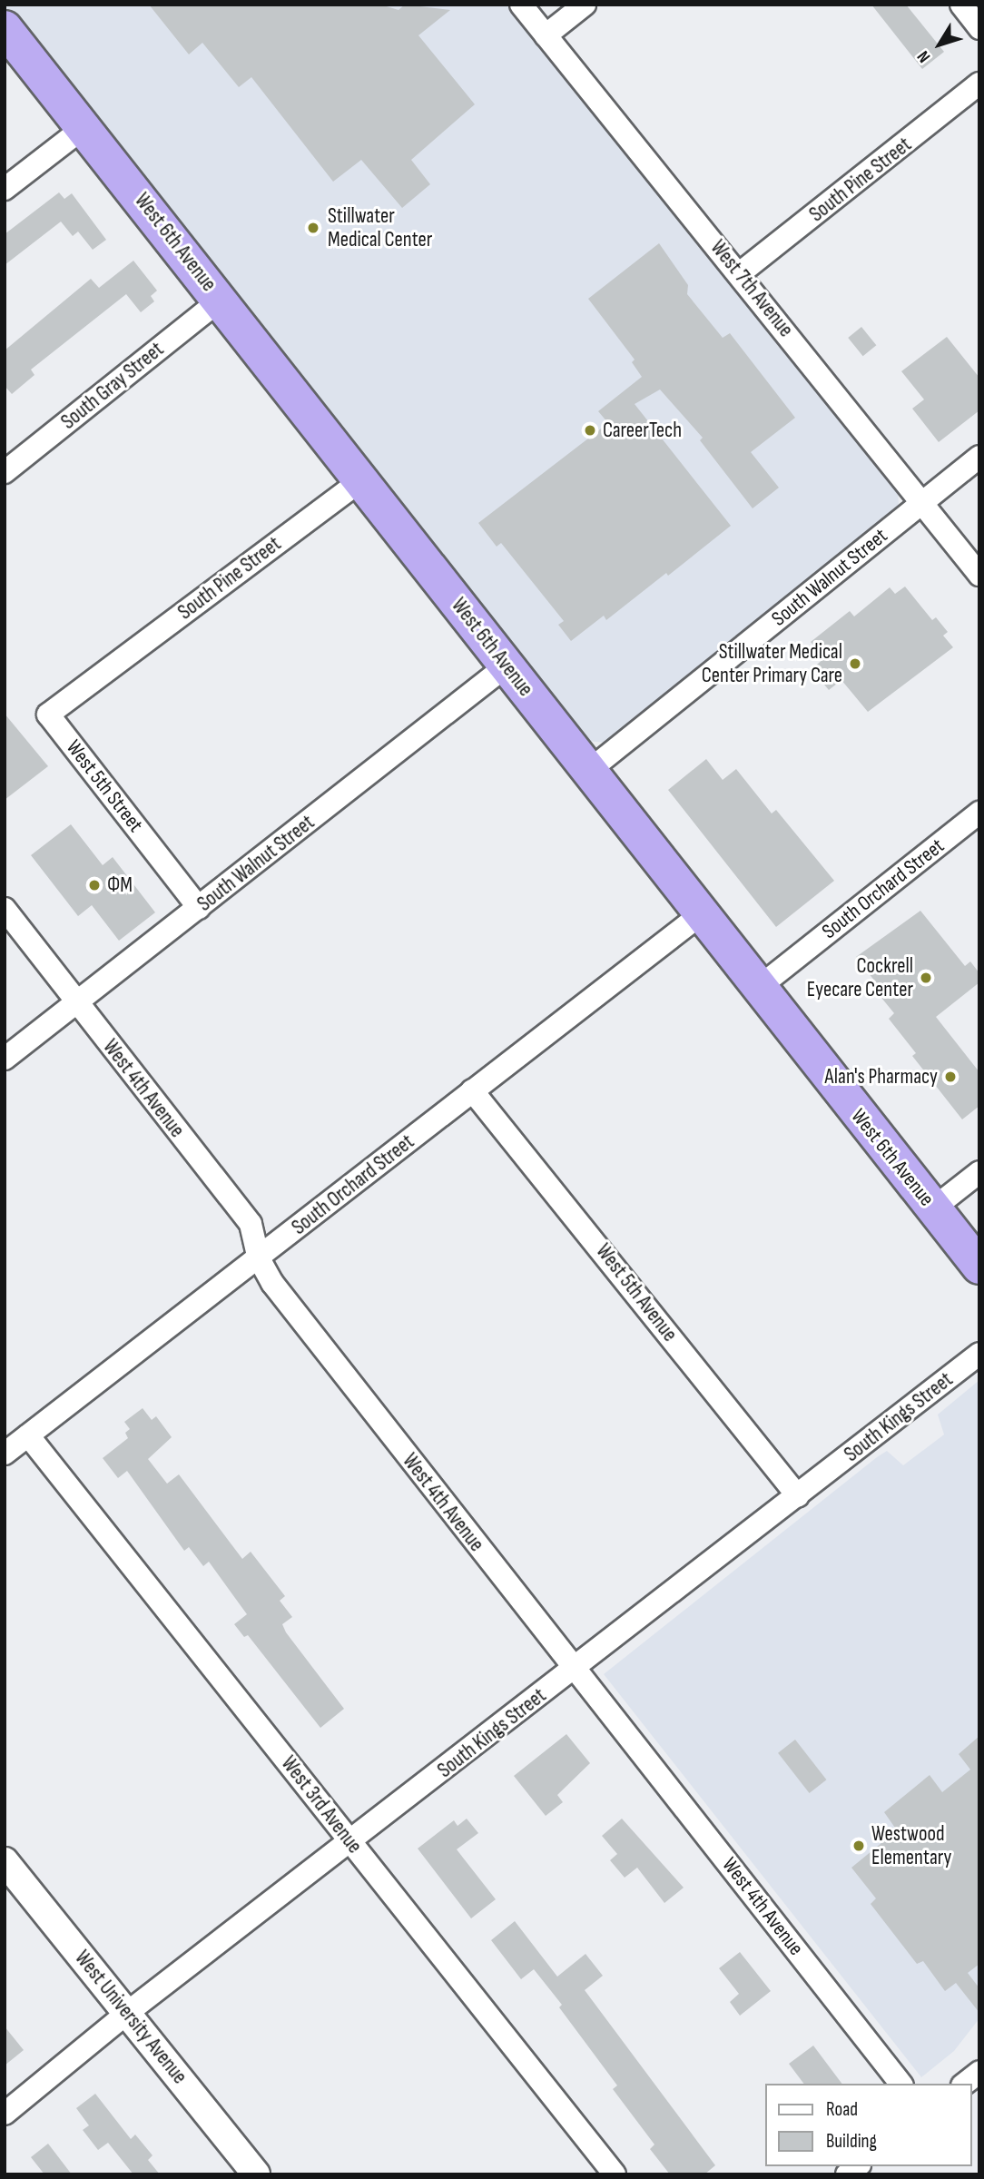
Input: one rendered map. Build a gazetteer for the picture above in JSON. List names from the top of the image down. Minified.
{"streets":{"highway":["West 6th Avenue"],"street":["South Pine Street","West 7th Avenue","South Gray Street","South Walnut Street","West 5th Street","South Orchard Street","West 4th Avenue","West 5th Avenue","South Kings Street","West 3rd Avenue","West University Avenue"]},"crossings":[["South Pine Street","West 6th Avenue"],["South Pine Street","West 7th Avenue"],["South Pine Street","West 5th Street"],["West 6th Avenue","South Gray Street"],["West 6th Avenue","South Walnut Street"],["West 6th Avenue","South Orchard Street"],["West 7th Avenue","South Walnut Street"],["South Walnut Street","West 5th Street"],["South Walnut Street","West 4th Avenue"],["South Orchard Street","West 4th Avenue"],["South Orchard Street","West 5th Avenue"],["South Orchard Street","West 3rd Avenue"],["West 4th Avenue","South Kings Street"],["West 5th Avenue","South Kings Street"],["South Kings Street","West 3rd Avenue"],["South Kings Street","West University Avenue"]],"places":["Stillwater Medical Center","CareerTech","Stillwater Medical Center Primary Care","ΦΜ","Cockrell Eyecare Center","Alan's Pharmacy","Westwood Elementary"],"legend":["Road","Building"],"north":"bottom left"}
